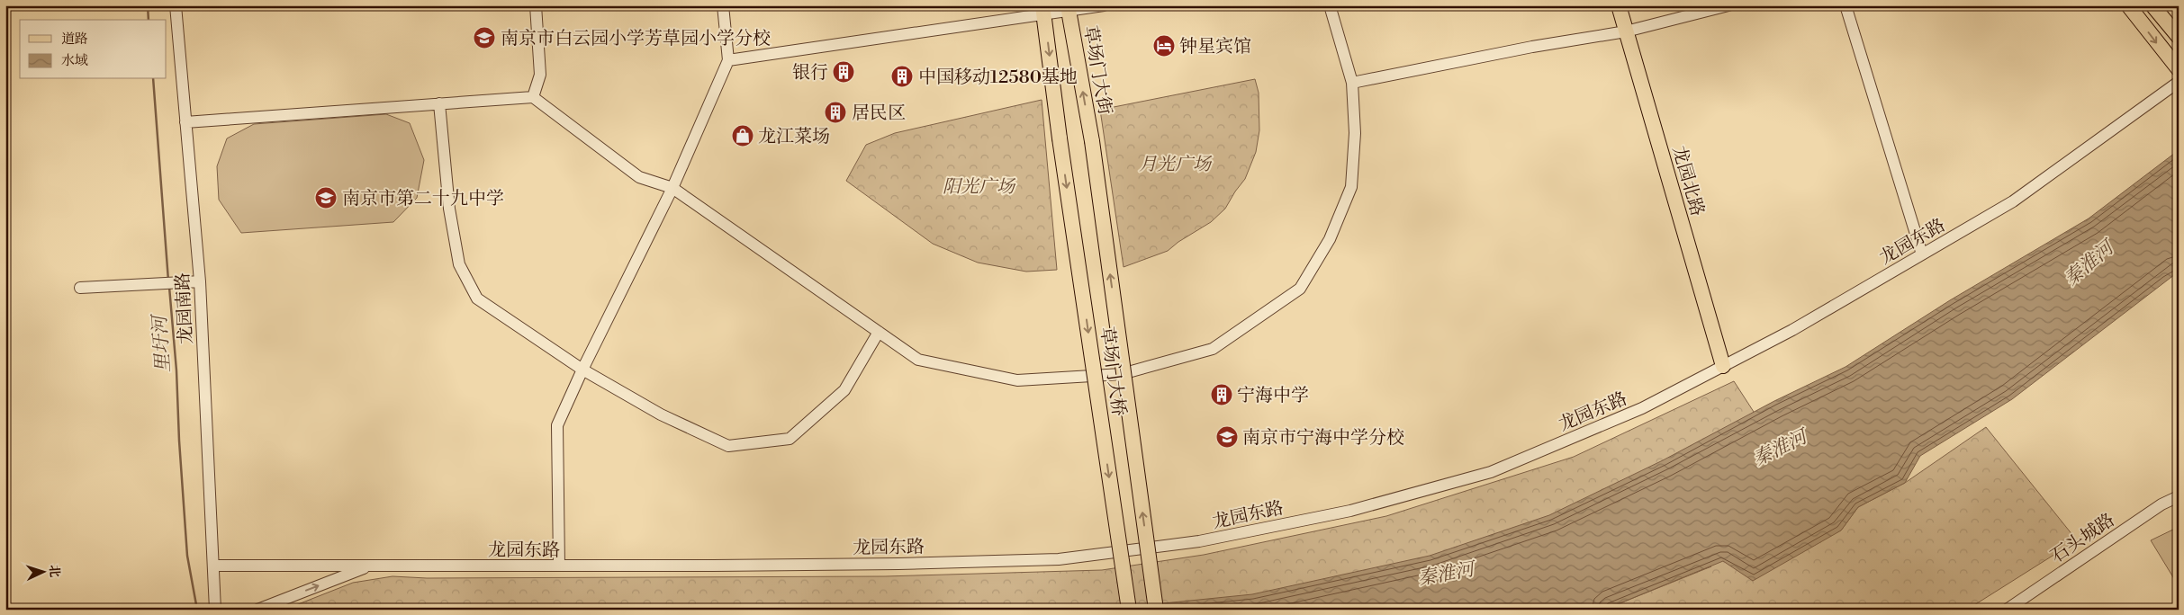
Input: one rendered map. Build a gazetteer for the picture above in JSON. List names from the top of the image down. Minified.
{"streets":{"main road":["草场门大街","龙园北路","草场门大桥"],"street":["龙园东路","龙园南路","石头城路"]},"crossings":[["草场门大街","草场门大桥"],["龙园北路","龙园东路"],["龙园东路","龙园南路"]],"one_way":["草场门大街"],"water":["秦淮河","里圩河"],"parks":["月光广场","阳光广场"],"places":{"school or university":["南京市白云园小学芳草园小学分校","南京市第二十九中学","南京市宁海中学分校"],"hotel":["钟星宾馆"],"building":["银行","中国移动12580基地","居民区","宁海中学"],"shop":["龙江菜场"]},"legend":["道路","水域"],"north":"right"}
